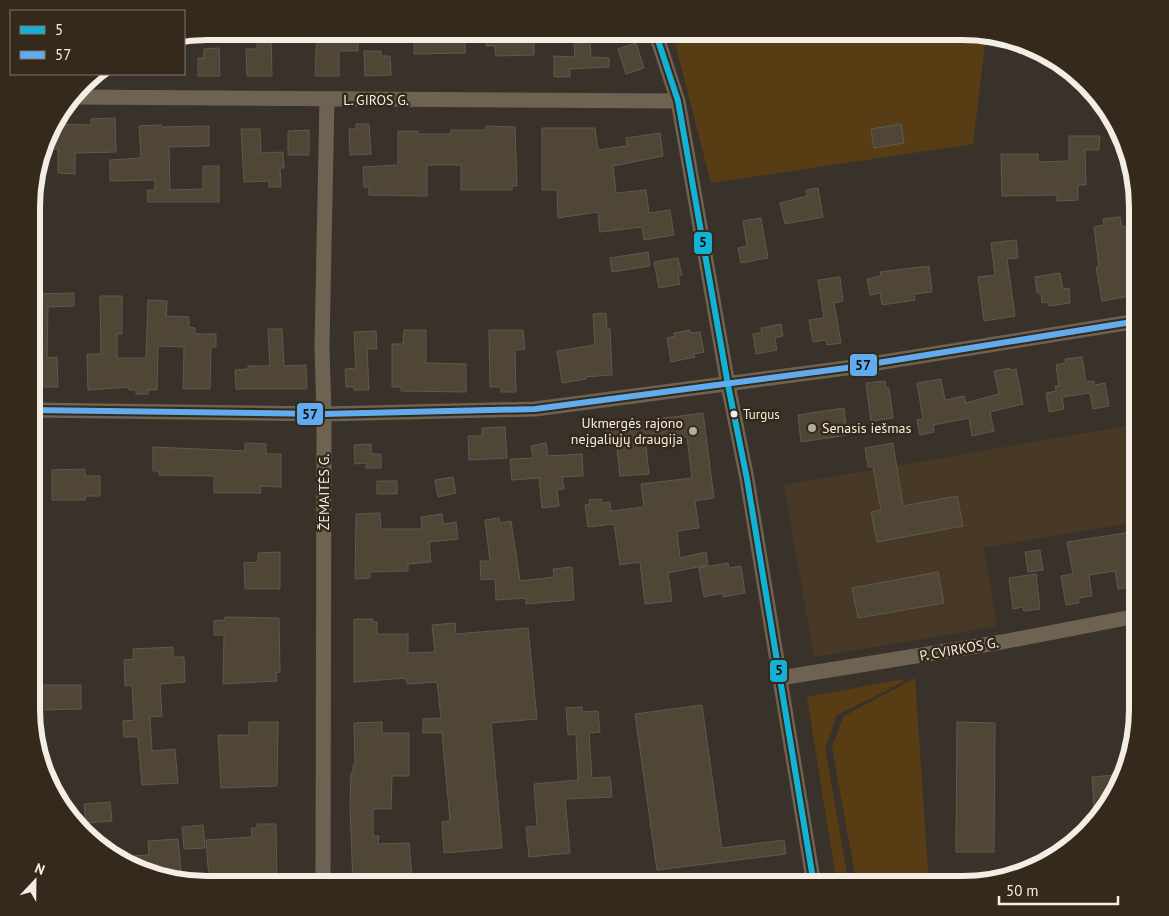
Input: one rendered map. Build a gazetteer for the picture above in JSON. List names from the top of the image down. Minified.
{"streets":{"street":["L. GIROS G.","ŽEMAITĖS G.","P. CVIRKOS G."]},"crossings":[["L. GIROS G.","ŽEMAITĖS G."]],"places":["Turgus","Senasis iešmas","Ukmergės rajono neįgaliųjų draugija"],"lines":["transit line 5","transit line 57"],"legend":["5","57"],"scale_bar":"50 m","north":"top"}
